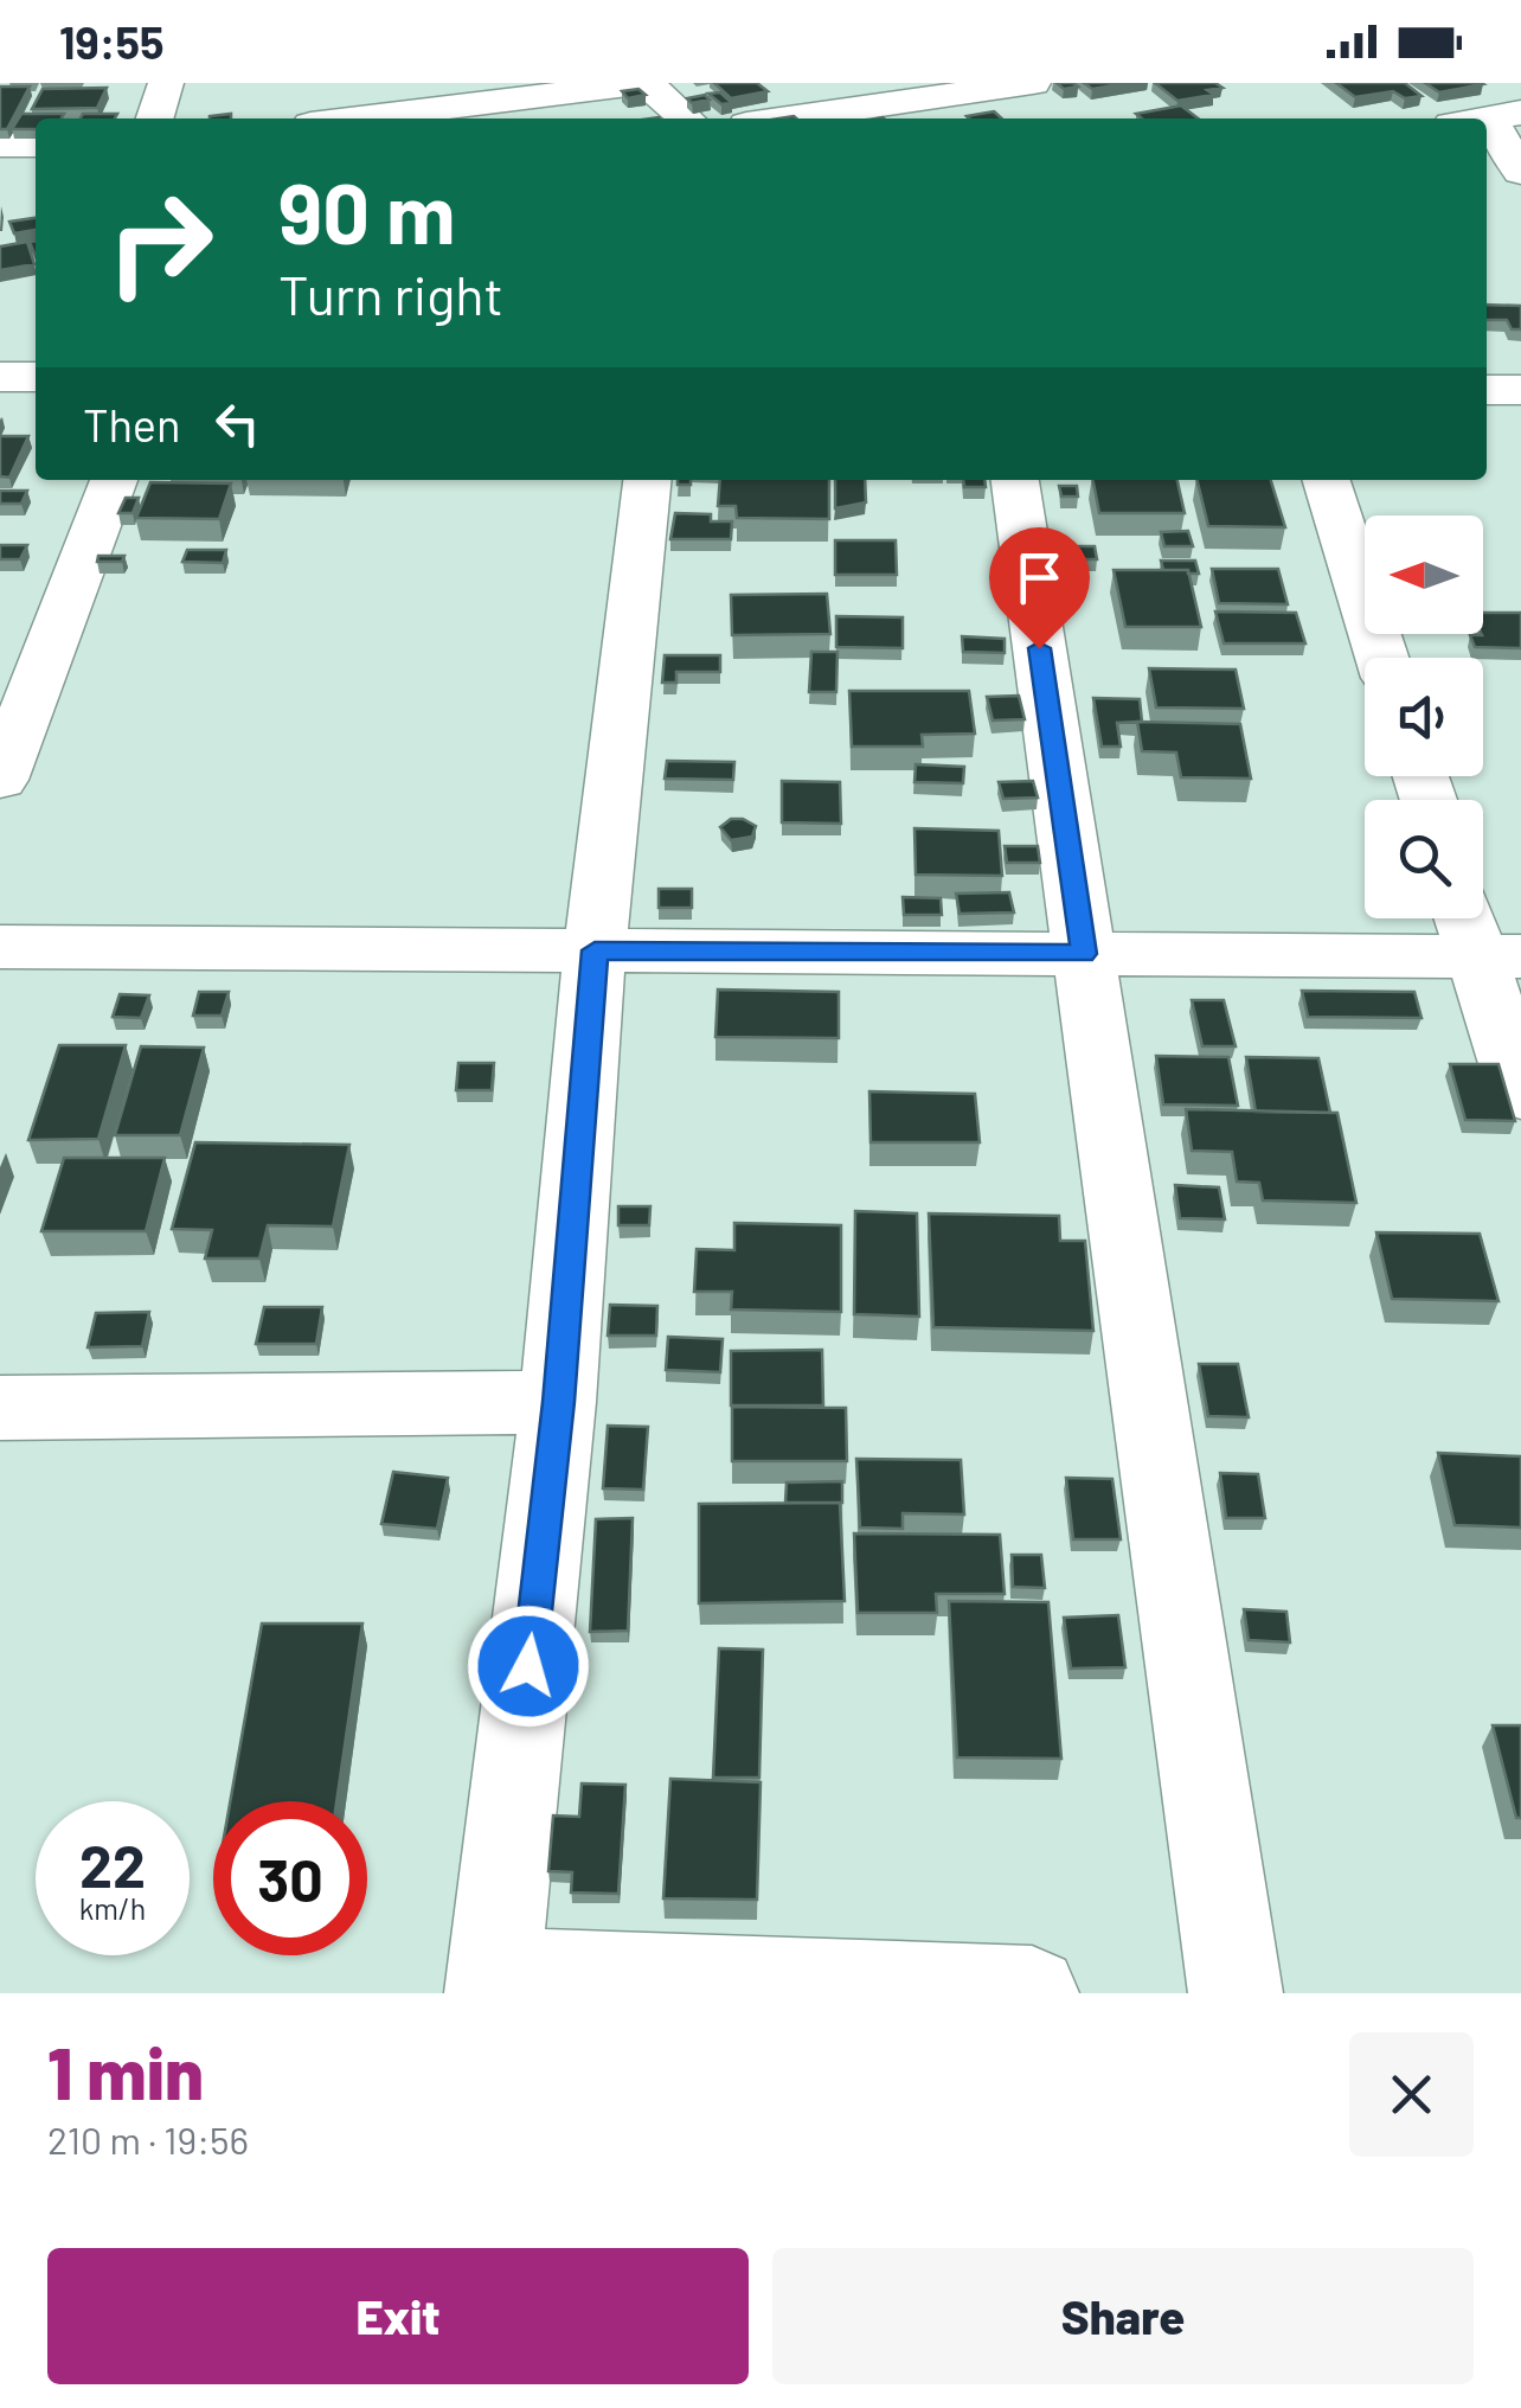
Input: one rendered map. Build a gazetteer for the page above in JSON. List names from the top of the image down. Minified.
{"north":"left","page":{"status":"19:55","turn":["90 m","Turn right"],"then":"Then","speed":"22 km/h","limit":"30","heading":["1 min","210 m · 19:56"],"buttons":["Exit","Share"]}}
